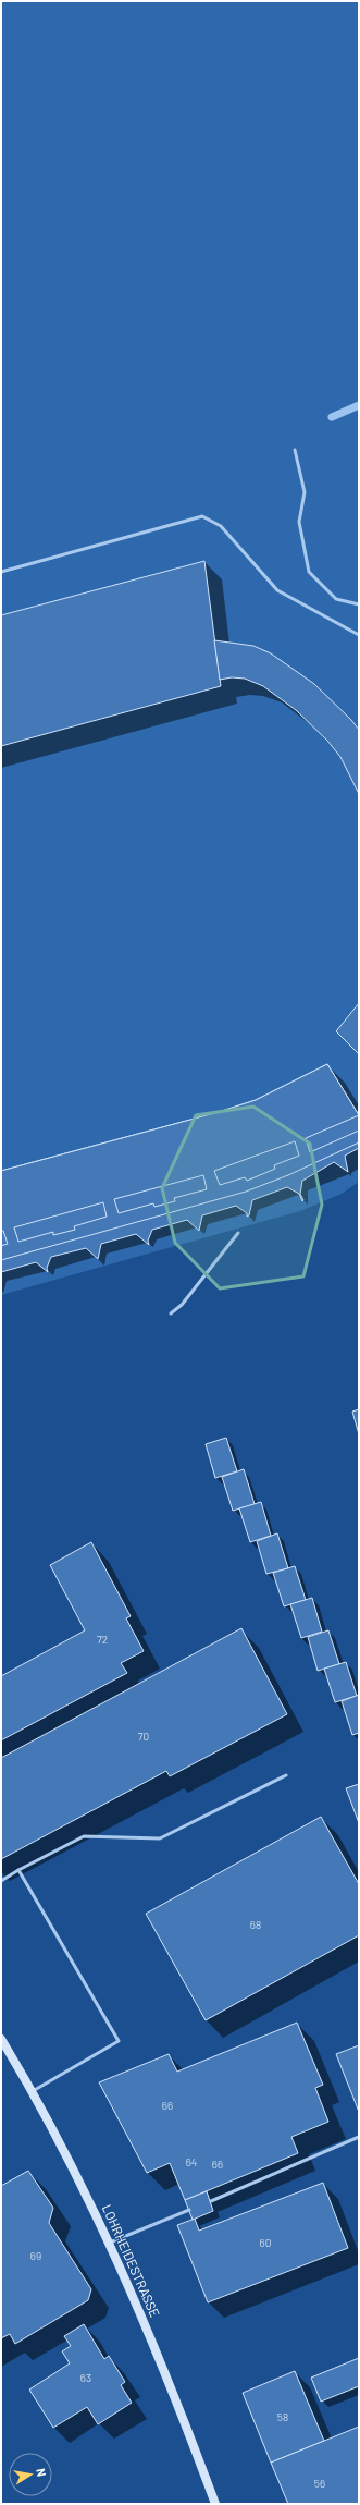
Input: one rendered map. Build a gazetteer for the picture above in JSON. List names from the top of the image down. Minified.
{"streets":{"street":["LOHRHEIDESTRASSE"]},"house_numbers":["72","70","68","66","64","66","60","69","63","58","56"],"north":"right"}
